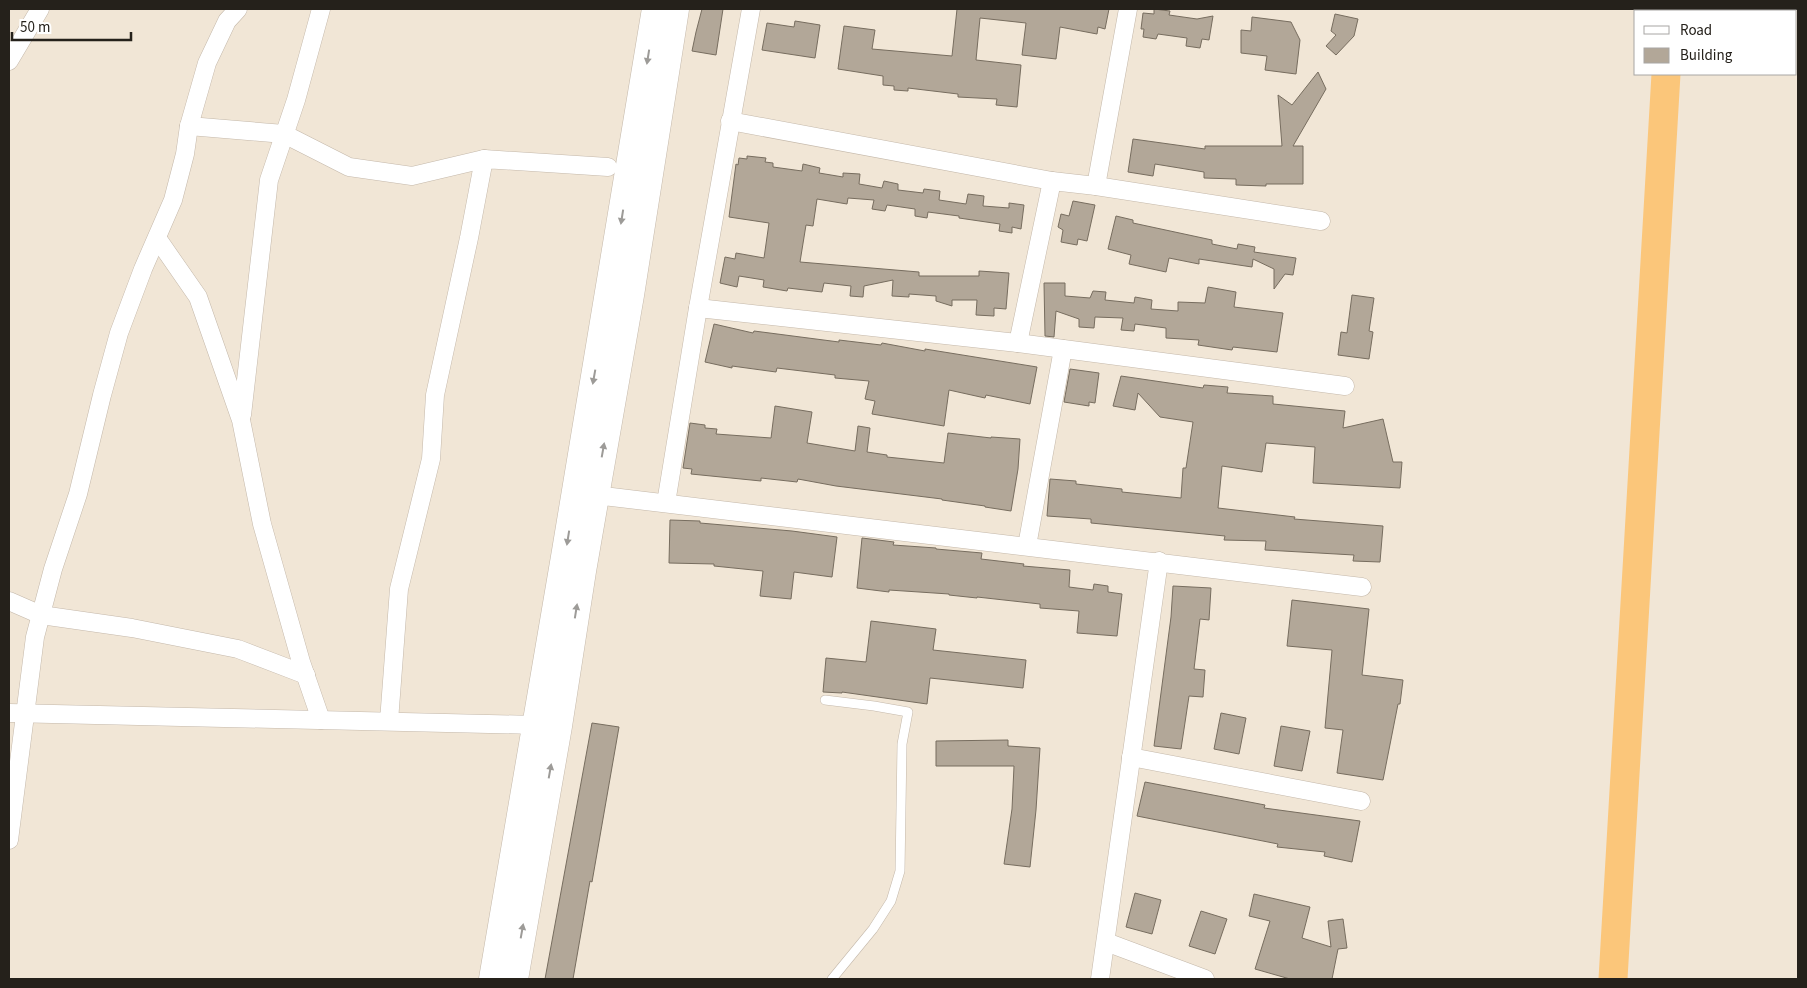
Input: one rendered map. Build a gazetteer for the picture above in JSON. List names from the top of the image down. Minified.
{"legend":["Road","Building"],"scale_bar":"50 m"}
